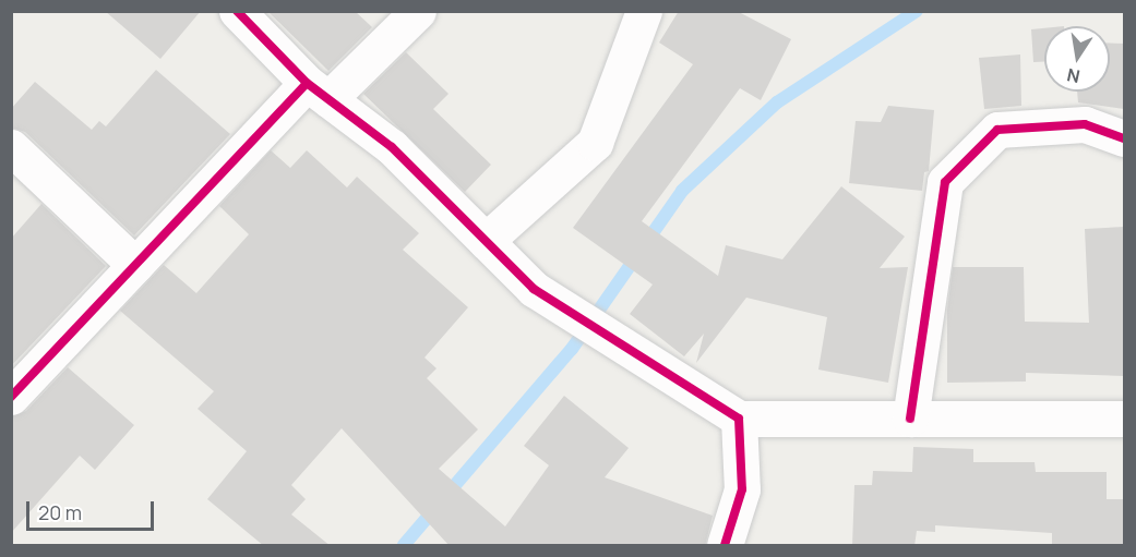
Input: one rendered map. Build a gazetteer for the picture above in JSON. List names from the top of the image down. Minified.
{"scale_bar":"20 m","north":"bottom"}
